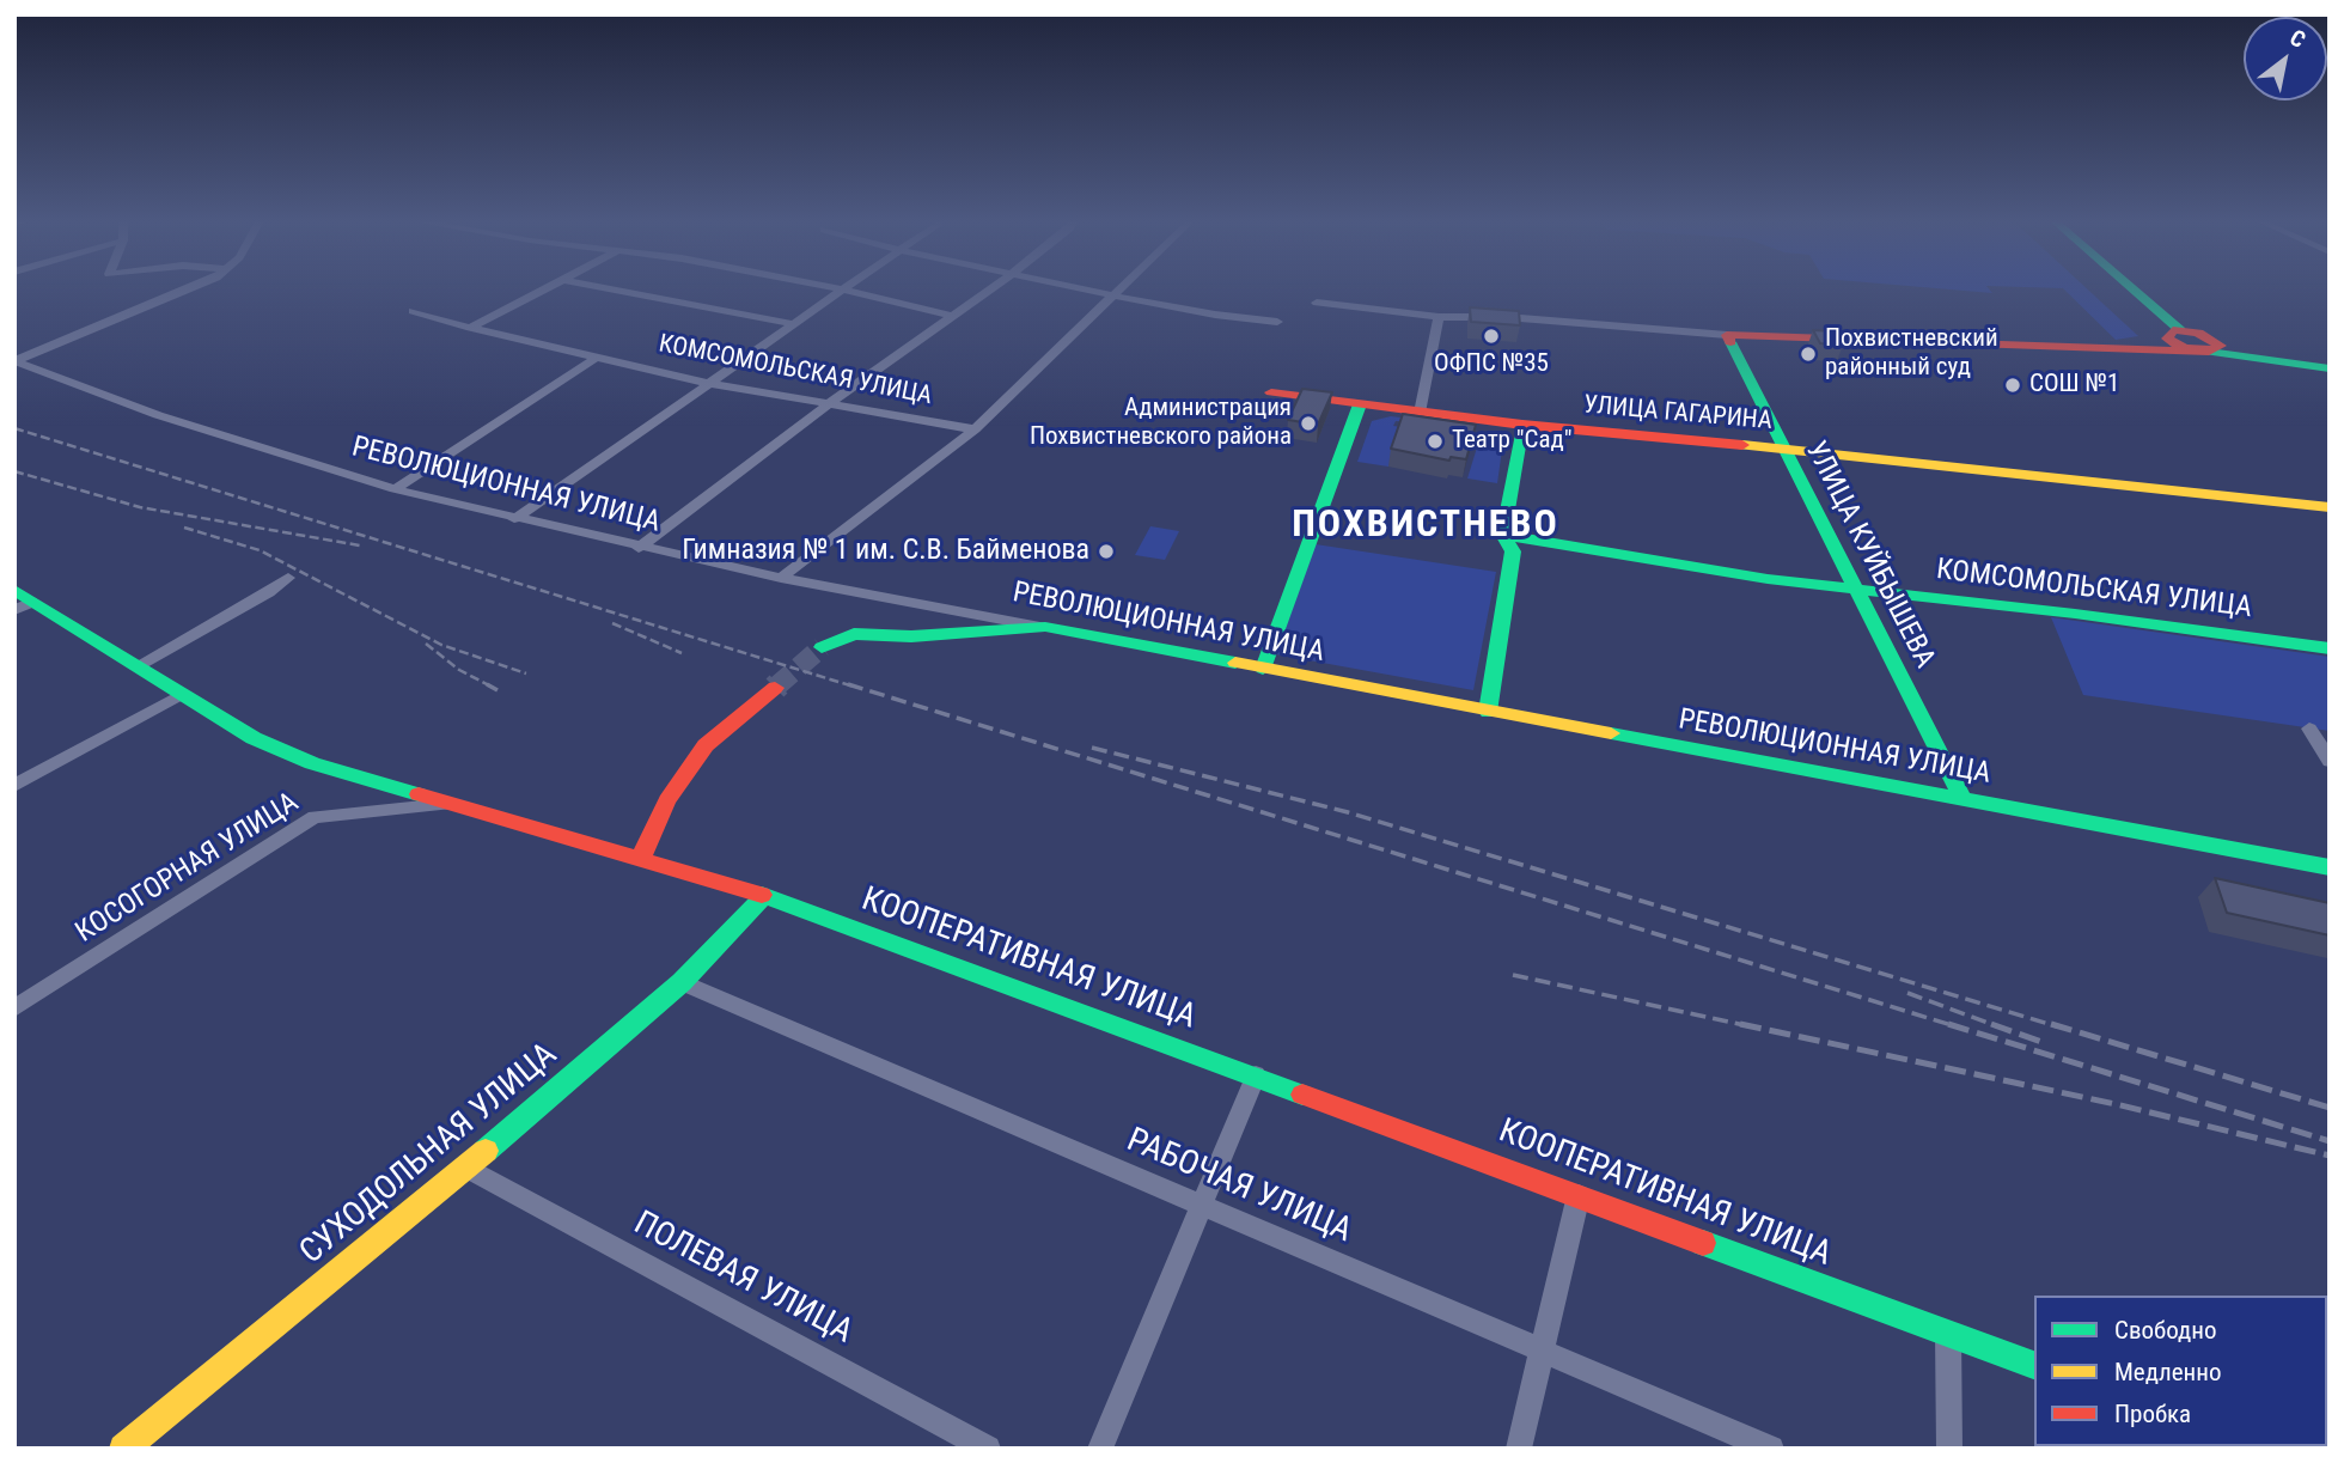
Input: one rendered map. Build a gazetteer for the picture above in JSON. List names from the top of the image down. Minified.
{"streets":{"street":["КОМСОМОЛЬСКАЯ УЛИЦА","УЛИЦА ГАГАРИНА","РЕВОЛЮЦИОННАЯ УЛИЦА","УЛИЦА КУЙБЫШЕВА","КОСОГОРНАЯ УЛИЦА","КООПЕРАТИВНАЯ УЛИЦА","СУХОДОЛЬНАЯ УЛИЦА","РАБОЧАЯ УЛИЦА","ПОЛЕВАЯ УЛИЦА"]},"crossings":[["КОМСОМОЛЬСКАЯ УЛИЦА","УЛИЦА КУЙБЫШЕВА"],["УЛИЦА ГАГАРИНА","УЛИЦА КУЙБЫШЕВА"],["РЕВОЛЮЦИОННАЯ УЛИЦА","УЛИЦА КУЙБЫШЕВА"],["КОСОГОРНАЯ УЛИЦА","КООПЕРАТИВНАЯ УЛИЦА"],["КООПЕРАТИВНАЯ УЛИЦА","СУХОДОЛЬНАЯ УЛИЦА"],["СУХОДОЛЬНАЯ УЛИЦА","РАБОЧАЯ УЛИЦА"],["СУХОДОЛЬНАЯ УЛИЦА","ПОЛЕВАЯ УЛИЦА"]],"districts":["ПОХВИСТНЕВО"],"places":["ОФПС №35","Похвистневский районный суд","СОШ №1","Администрация Похвистневского района","Театр \"Сад\"","Гимназия № 1 им. С.В. Байменова"],"legend":["Свободно","Медленно","Пробка"],"north":"top right"}
